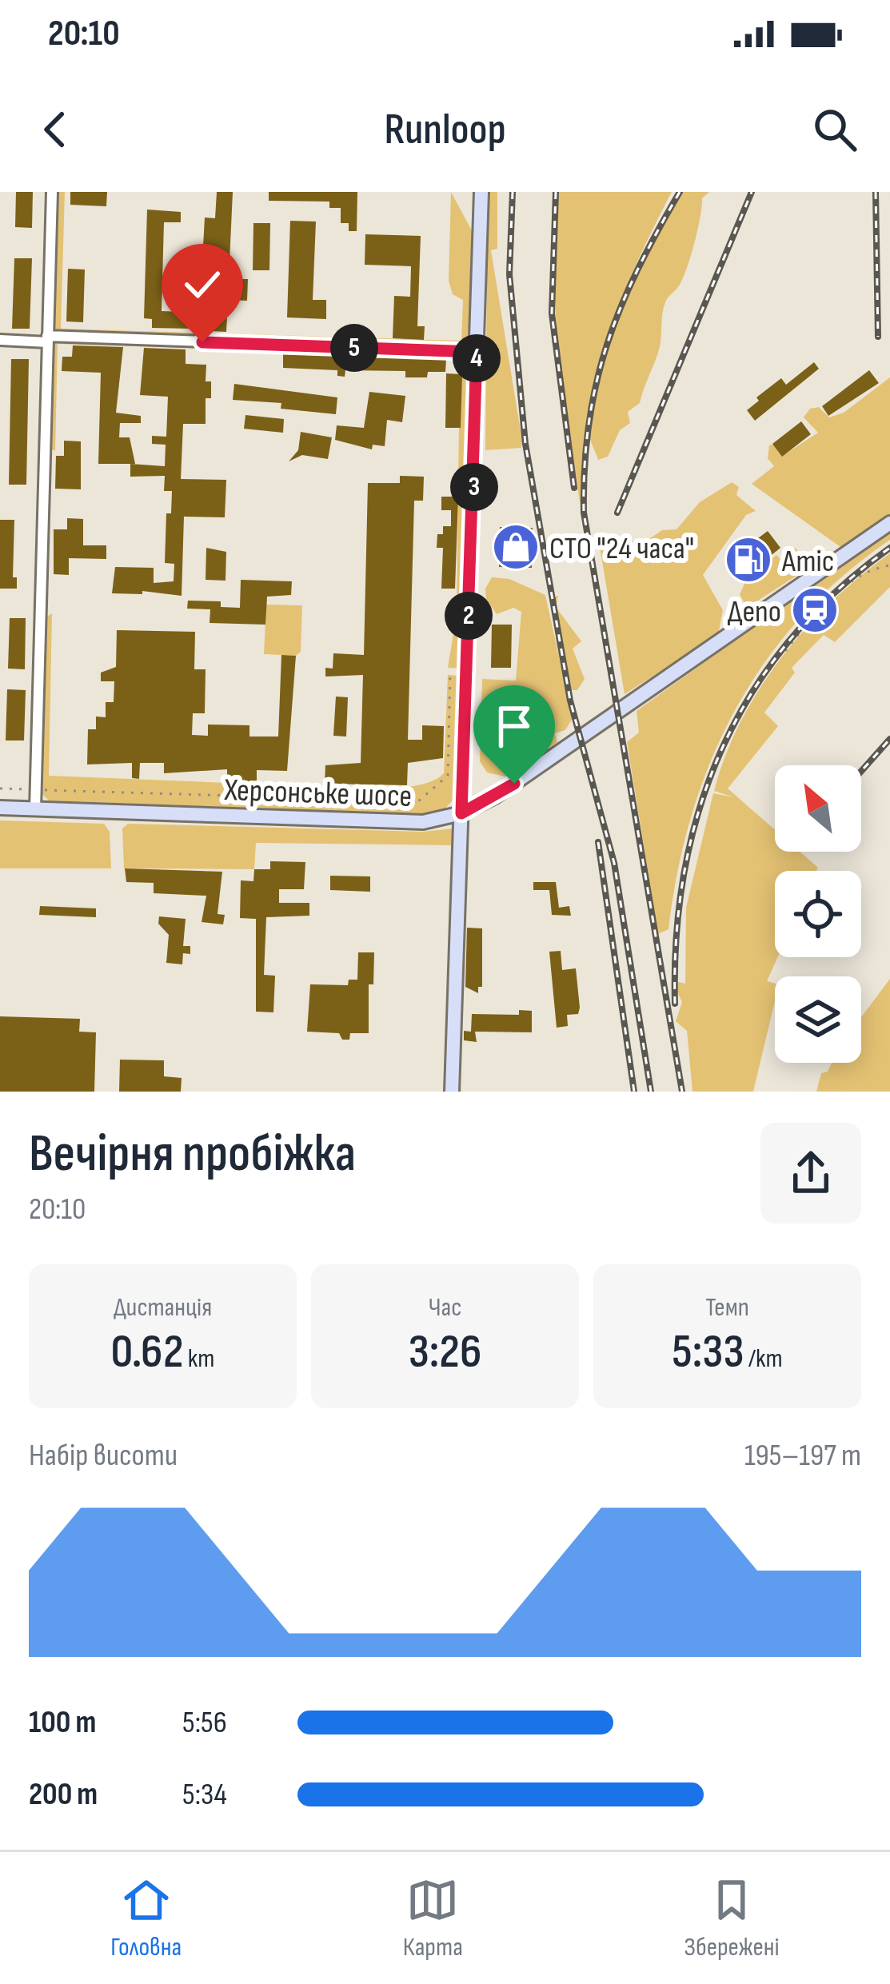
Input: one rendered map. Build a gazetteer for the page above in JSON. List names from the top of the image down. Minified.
{"streets":{"main road":["Херсонське шосе"]},"places":{"shop":["СТО \"24 часа\""],"fuel station":["Amic"],"station":["Депо"]},"north":"top left","page":{"status":"20:10","header":"Runloop","pins":["5","4","3","2"],"heading":["Вечірня пробіжка","20:10"],"stats":[["Дистанція","0.62 km"],["Час","3:26"],["Темп","5:33 /km"]],"chart":["Набір висоти","195–197 m"],"list":[{"name":"100 m","note":"5:56"},{"name":"200 m","note":"5:34"}],"tabs":["Головна","Карта","Збережені"]}}
